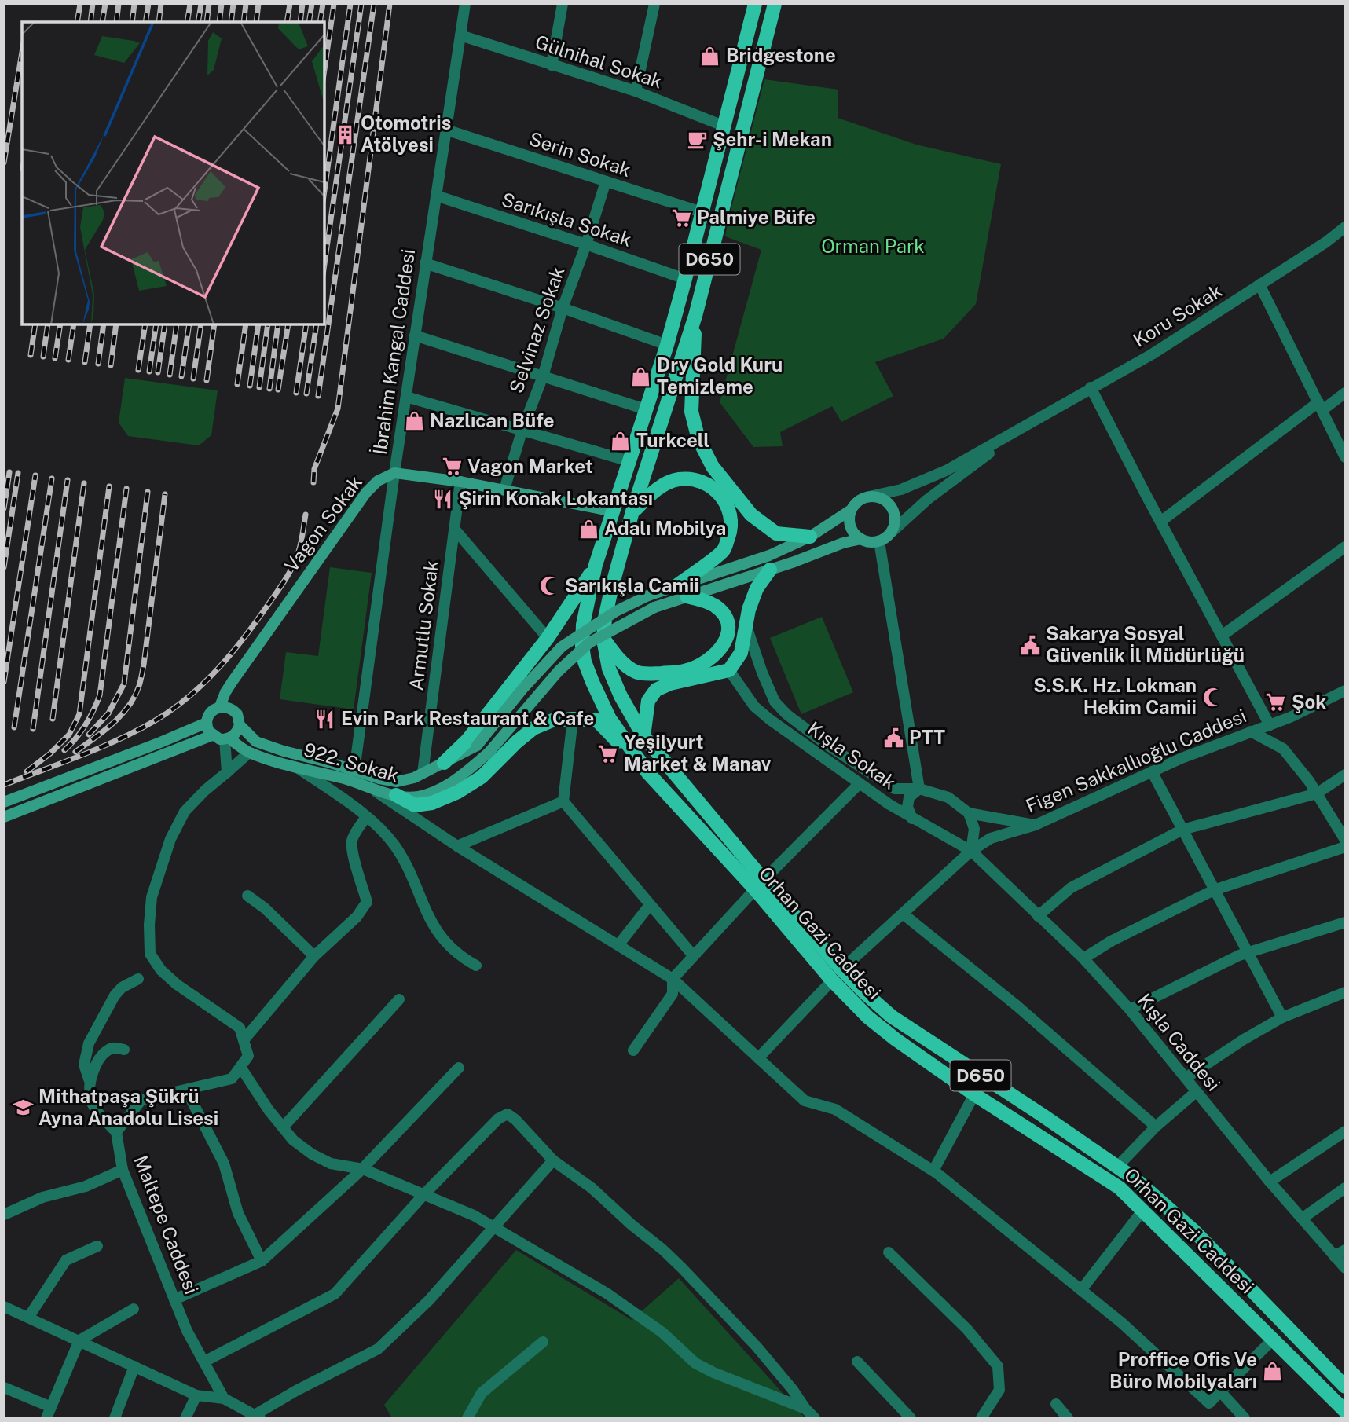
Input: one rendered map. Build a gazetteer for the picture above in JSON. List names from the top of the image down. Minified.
{"streets":{"main road":["D650","Vagon Sokak","922. Sokak","Orhan Gazi Caddesi"],"street":["Gülnihal Sokak","Serin Sokak","Sarıkışla Sokak","Koru Sokak","Selvinaz Sokak","İbrahim Kangal Caddesi","Armutlu Sokak","Kışla Sokak","Figen Sakkallıoğlu Caddesi","Kışla Caddesi","Maltepe Caddesi"]},"crossings":[["Gülnihal Sokak","İbrahim Kangal Caddesi"],["Gülnihal Sokak","Orhan Gazi Caddesi"],["Serin Sokak","Selvinaz Sokak"],["Serin Sokak","İbrahim Kangal Caddesi"],["Serin Sokak","Orhan Gazi Caddesi"],["Sarıkışla Sokak","Selvinaz Sokak"],["Sarıkışla Sokak","İbrahim Kangal Caddesi"],["Sarıkışla Sokak","Orhan Gazi Caddesi"],["D650","Orhan Gazi Caddesi"],["İbrahim Kangal Caddesi","Vagon Sokak"],["Vagon Sokak","922. Sokak"],["Kışla Sokak","Figen Sakkallıoğlu Caddesi"],["Kışla Sokak","Kışla Caddesi"],["Figen Sakkallıoğlu Caddesi","Orhan Gazi Caddesi"],["Figen Sakkallıoğlu Caddesi","Kışla Caddesi"]],"parks":["Orman Park"],"places":{"shop":["Bridgestone","Dry Gold Kuru Temizleme","Nazlıcan Büfe","Turkcell","Adalı Mobilya","Proffice Ofis Ve Büro Mobilyaları"],"building":["Otomotris Atölyesi"],"cafe":["Şehr-i Mekan"],"supermarket":["Palmiye Büfe","Vagon Market","Şok","Yeşilyurt Market & Manav"],"restaurant":["Şirin Konak Lokantası","Evin Park Restaurant & Cafe"],"mosque":["Sarıkışla Camii","S.S.K. Hz. Lokman Hekim Camii"],"public building":["Sakarya Sosyal Güvenlik İl Müdürlüğü","PTT"],"school or university":["Mithatpaşa Şükrü Ayna Anadolu Lisesi"]}}
